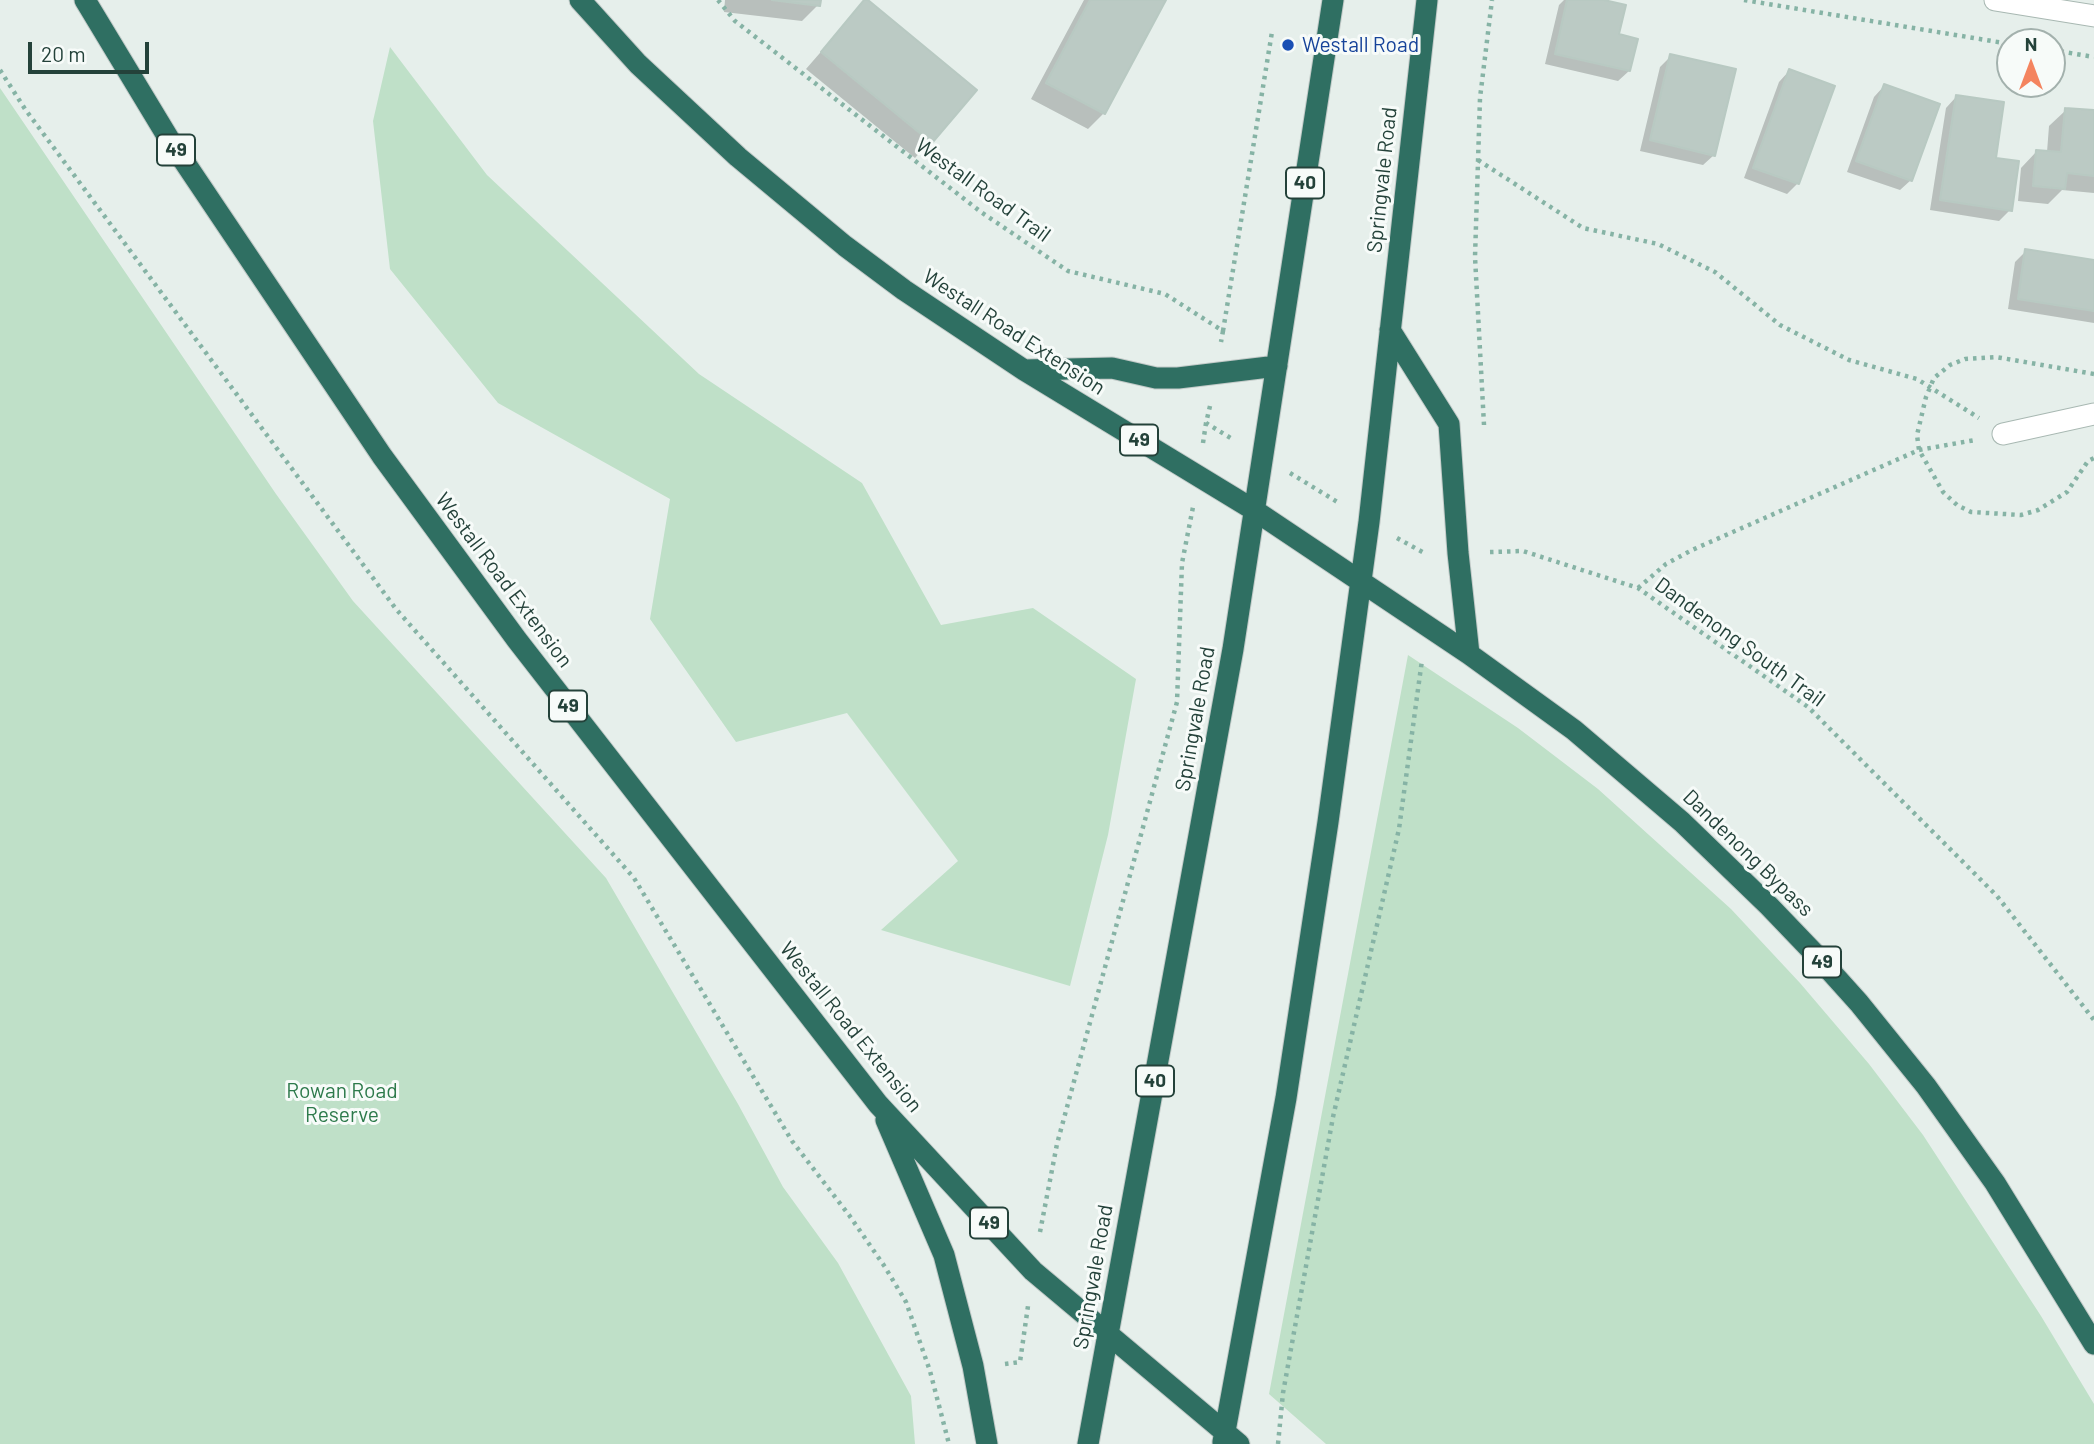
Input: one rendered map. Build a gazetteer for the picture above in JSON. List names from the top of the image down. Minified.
{"streets":{"highway":["49","Springvale Road","40","Westall Road Extension","Dandenong Bypass"],"path":["Westall Road Trail","Dandenong South Trail"]},"crossings":[["49","Springvale Road"],["49","Westall Road Extension"],["Springvale Road","Westall Road Extension"],["Springvale Road","Dandenong South Trail"],["Springvale Road","Dandenong Bypass"],["Westall Road Extension","Dandenong Bypass"]],"parks":["Rowan Road Reserve"],"places":["Westall Road"],"scale_bar":"20 m","north":"top"}
